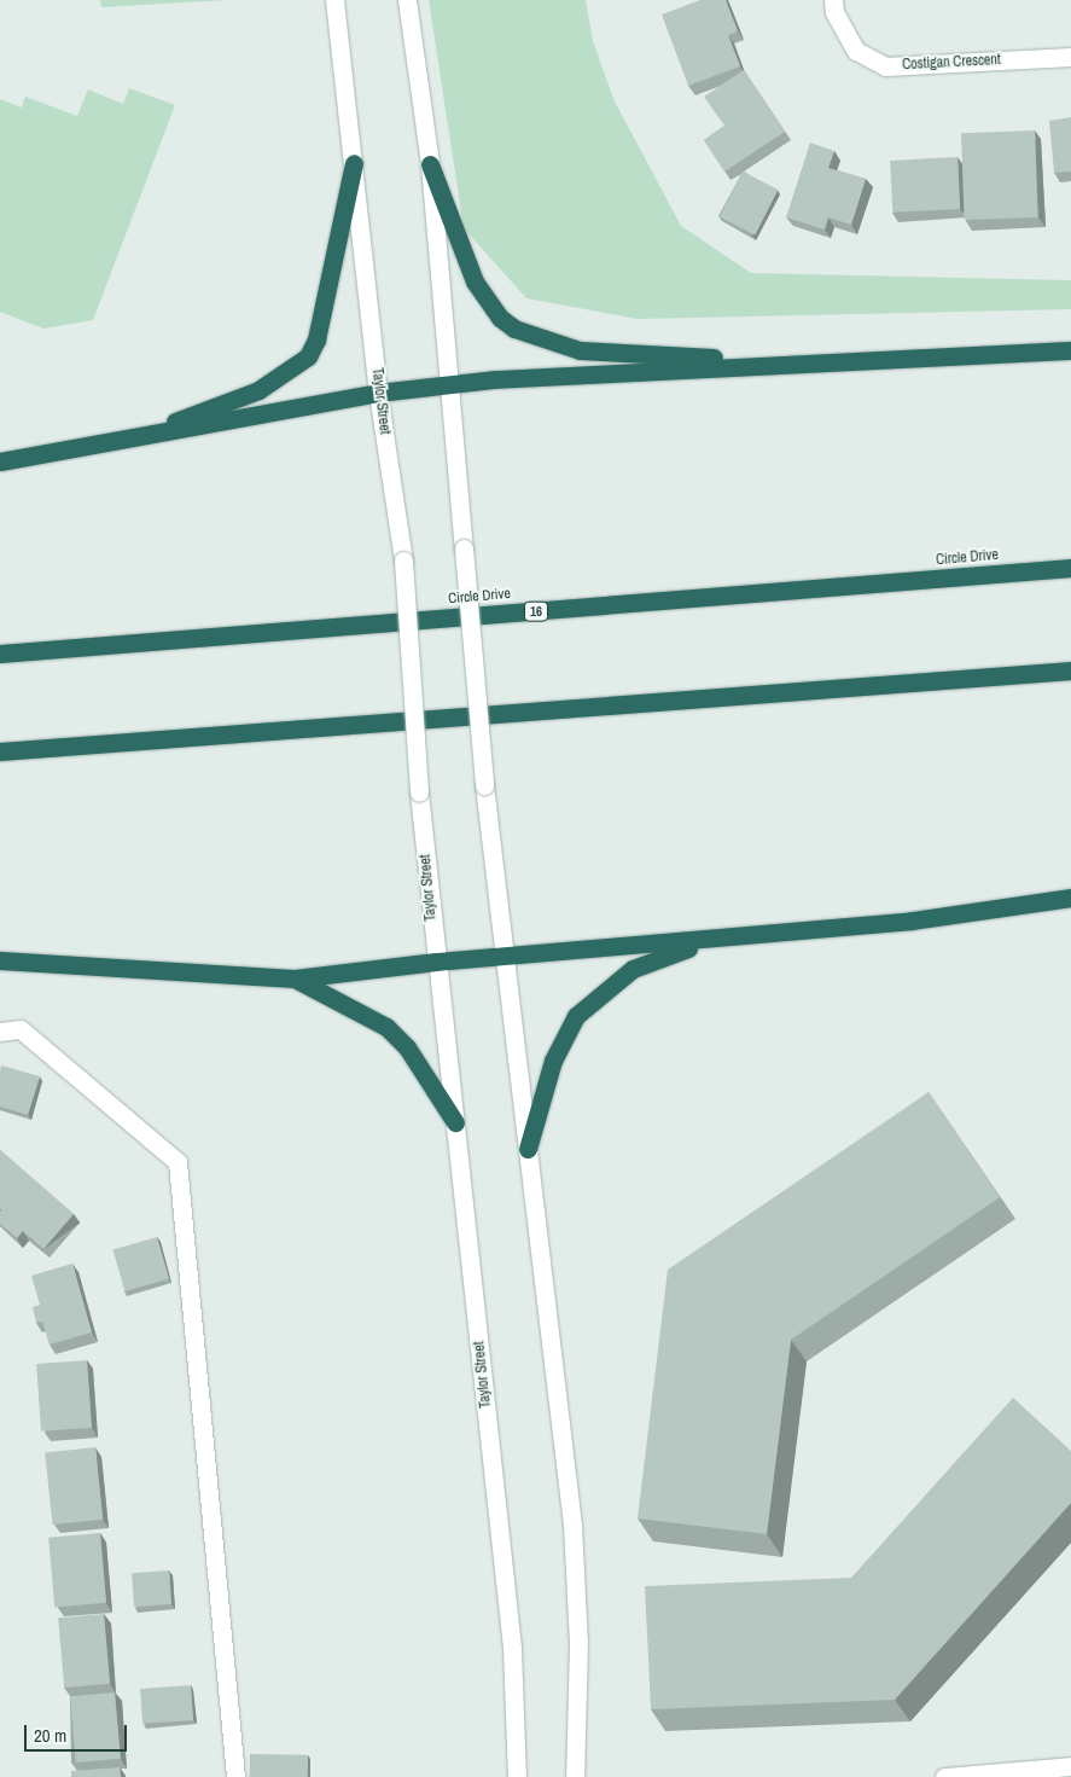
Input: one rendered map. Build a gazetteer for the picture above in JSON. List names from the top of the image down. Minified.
{"streets":{"highway":["Circle Drive","16"],"main road":["Costigan Crescent","Taylor Street"]},"scale_bar":"20 m"}
